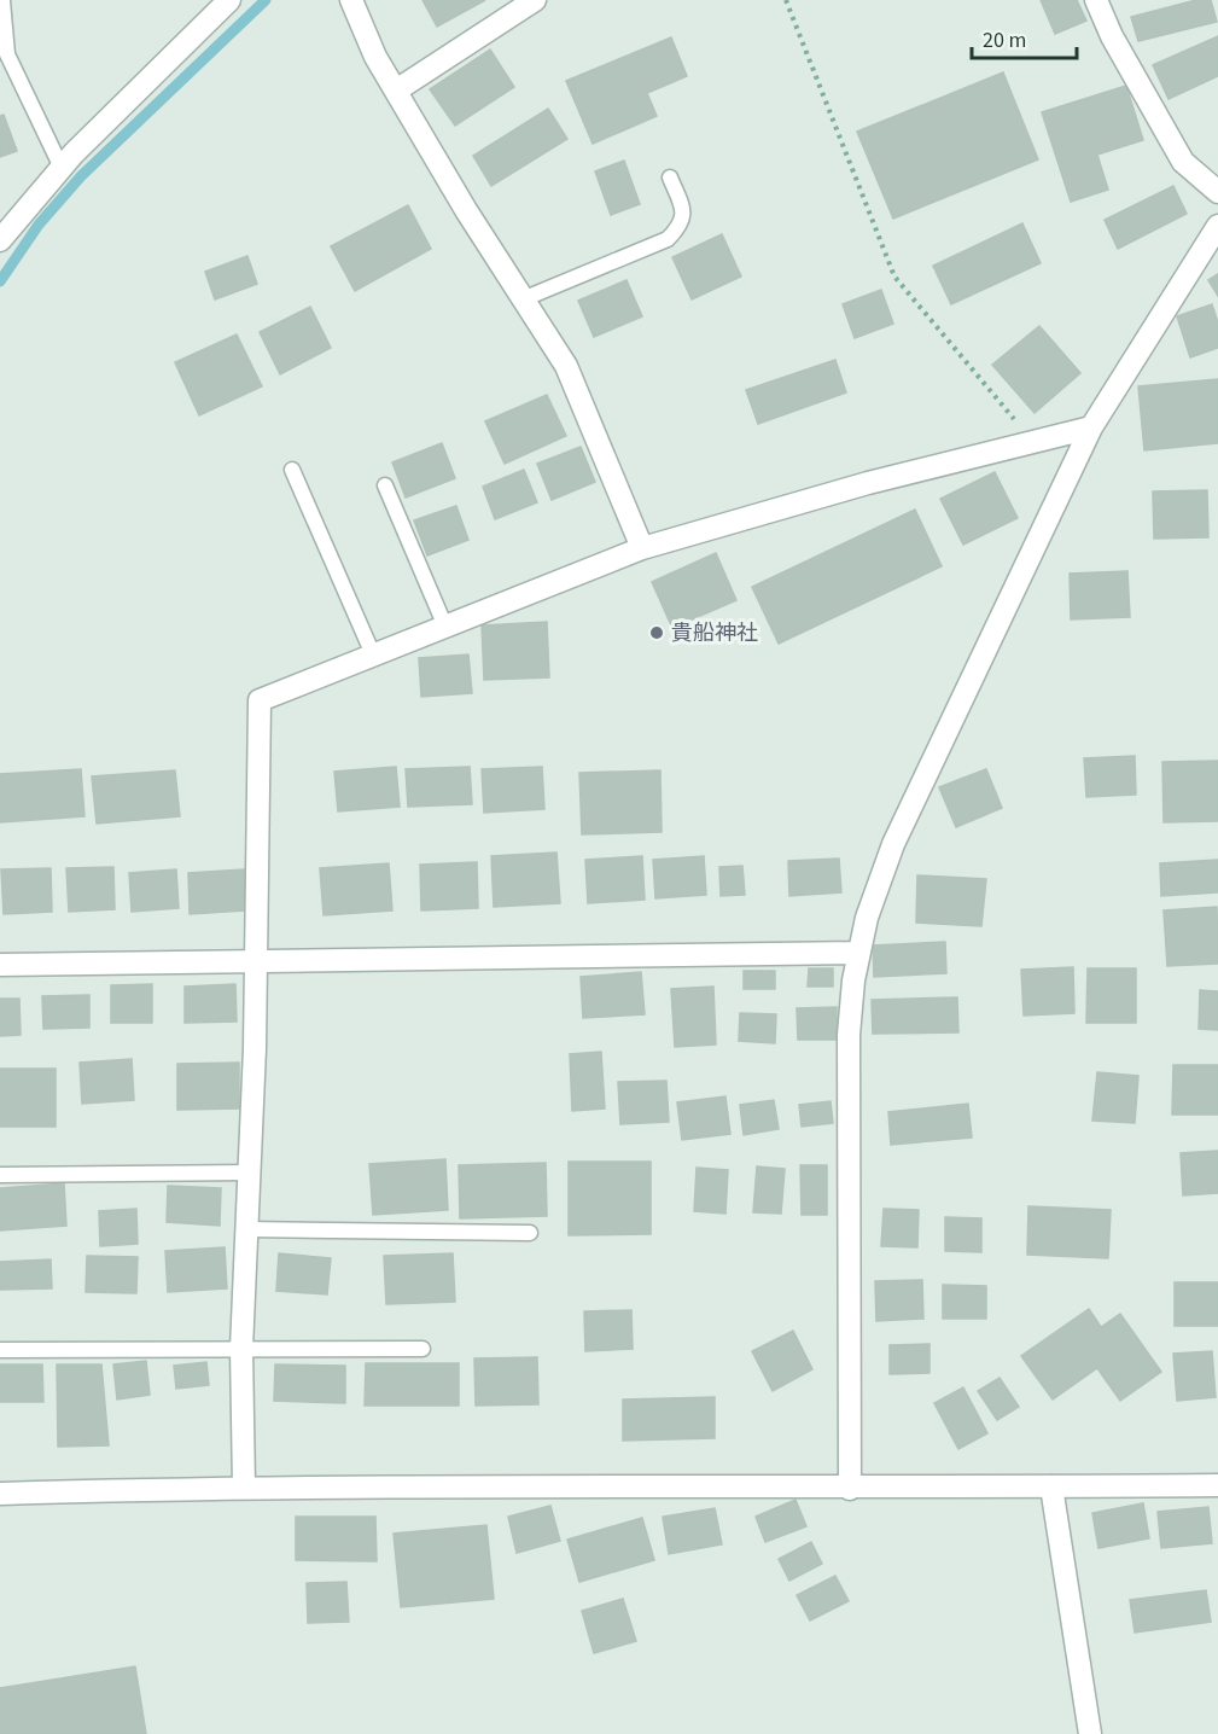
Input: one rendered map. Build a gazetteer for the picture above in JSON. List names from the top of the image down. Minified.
{"places":["貴船神社"],"scale_bar":"20 m"}
